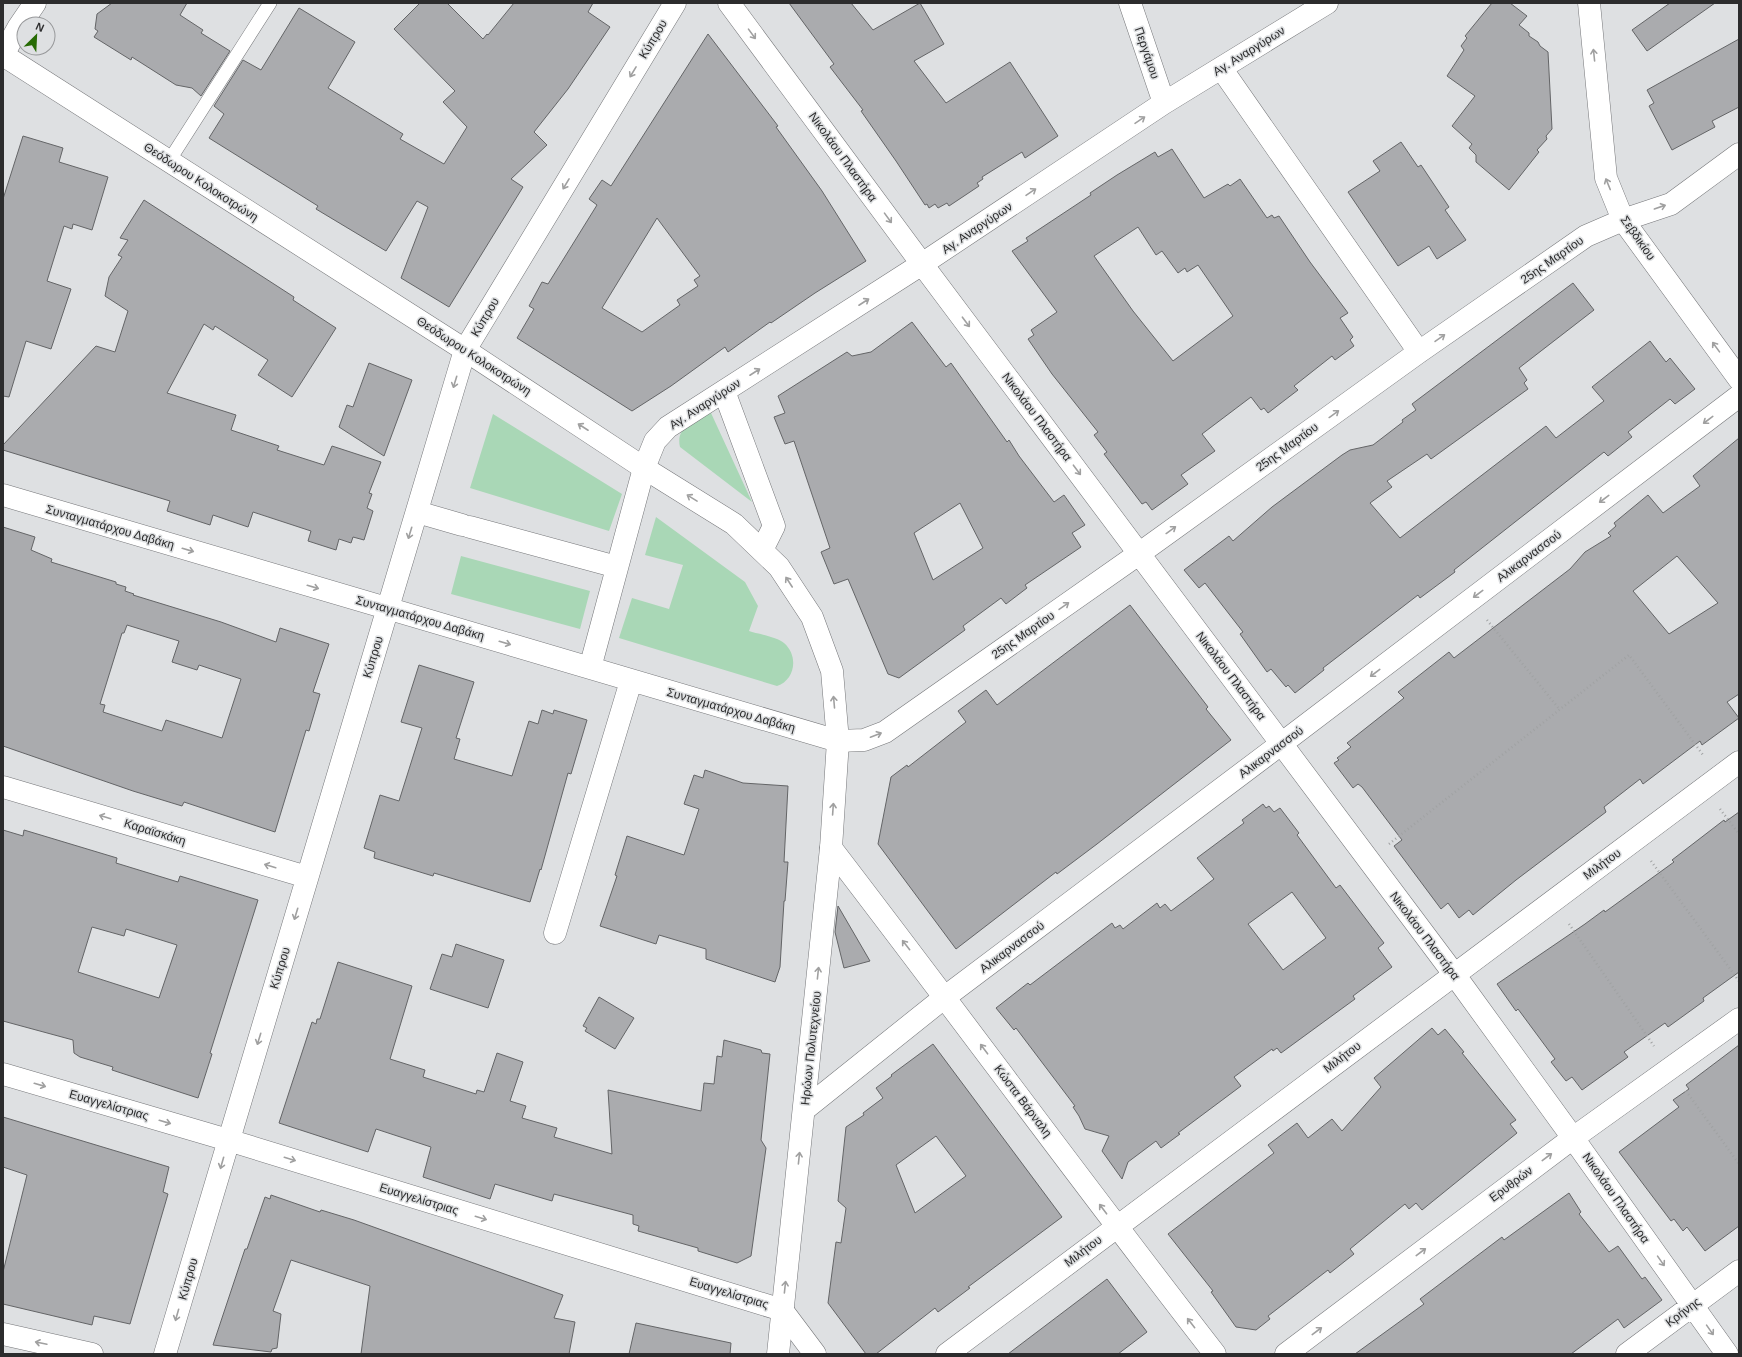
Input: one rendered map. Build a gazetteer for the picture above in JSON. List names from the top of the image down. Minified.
{"streets":{"street":["Κύπρου","Αγ. Αναργύρων","Περγάμου","Νικολάου Πλαστήρα","Θεόδωρου Κολοκοτρώνη","Σεβδικίου","25ης Μαρτίου","Συνταγματάρχου Δαβάκη","Αλικαρνασσού","Καραϊσκάκη","Μιλήτου","Ηρώων Πολυτεχνείου","Κώστα Βάρναλη","Ευαγγελίστριας","Ερυθρών","Κρήνης"]},"crossings":[["Κύπρου","Θεόδωρου Κολοκοτρώνη"],["Κύπρου","Συνταγματάρχου Δαβάκη"],["Κύπρου","Καραϊσκάκη"],["Κύπρου","Ευαγγελίστριας"],["Αγ. Αναργύρων","Περγάμου"],["Αγ. Αναργύρων","Νικολάου Πλαστήρα"],["Αγ. Αναργύρων","Θεόδωρου Κολοκοτρώνη"],["Αγ. Αναργύρων","Συνταγματάρχου Δαβάκη"],["Νικολάου Πλαστήρα","25ης Μαρτίου"],["Νικολάου Πλαστήρα","Αλικαρνασσού"],["Νικολάου Πλαστήρα","Μιλήτου"],["Νικολάου Πλαστήρα","Ερυθρών"],["Νικολάου Πλαστήρα","Κρήνης"],["Θεόδωρου Κολοκοτρώνη","25ης Μαρτίου"],["Θεόδωρου Κολοκοτρώνη","Συνταγματάρχου Δαβάκη"],["Θεόδωρου Κολοκοτρώνη","Ηρώων Πολυτεχνείου"],["Σεβδικίου","25ης Μαρτίου"],["25ης Μαρτίου","Συνταγματάρχου Δαβάκη"],["25ης Μαρτίου","Ηρώων Πολυτεχνείου"],["Συνταγματάρχου Δαβάκη","Ηρώων Πολυτεχνείου"],["Αλικαρνασσού","Ηρώων Πολυτεχνείου"],["Αλικαρνασσού","Κώστα Βάρναλη"],["Μιλήτου","Κώστα Βάρναλη"],["Ηρώων Πολυτεχνείου","Κώστα Βάρναλη"],["Ηρώων Πολυτεχνείου","Ευαγγελίστριας"]],"one_way":["Κύπρου","Αγ. Αναργύρων","Νικολάου Πλαστήρα","Θεόδωρου Κολοκοτρώνη","Σεβδικίου","25ης Μαρτίου","Αλικαρνασσού","Καραϊσκάκη","Ηρώων Πολυτεχνείου","Κώστα Βάρναλη","Ευαγγελίστριας","Ερυθρών"],"north":"top right"}
